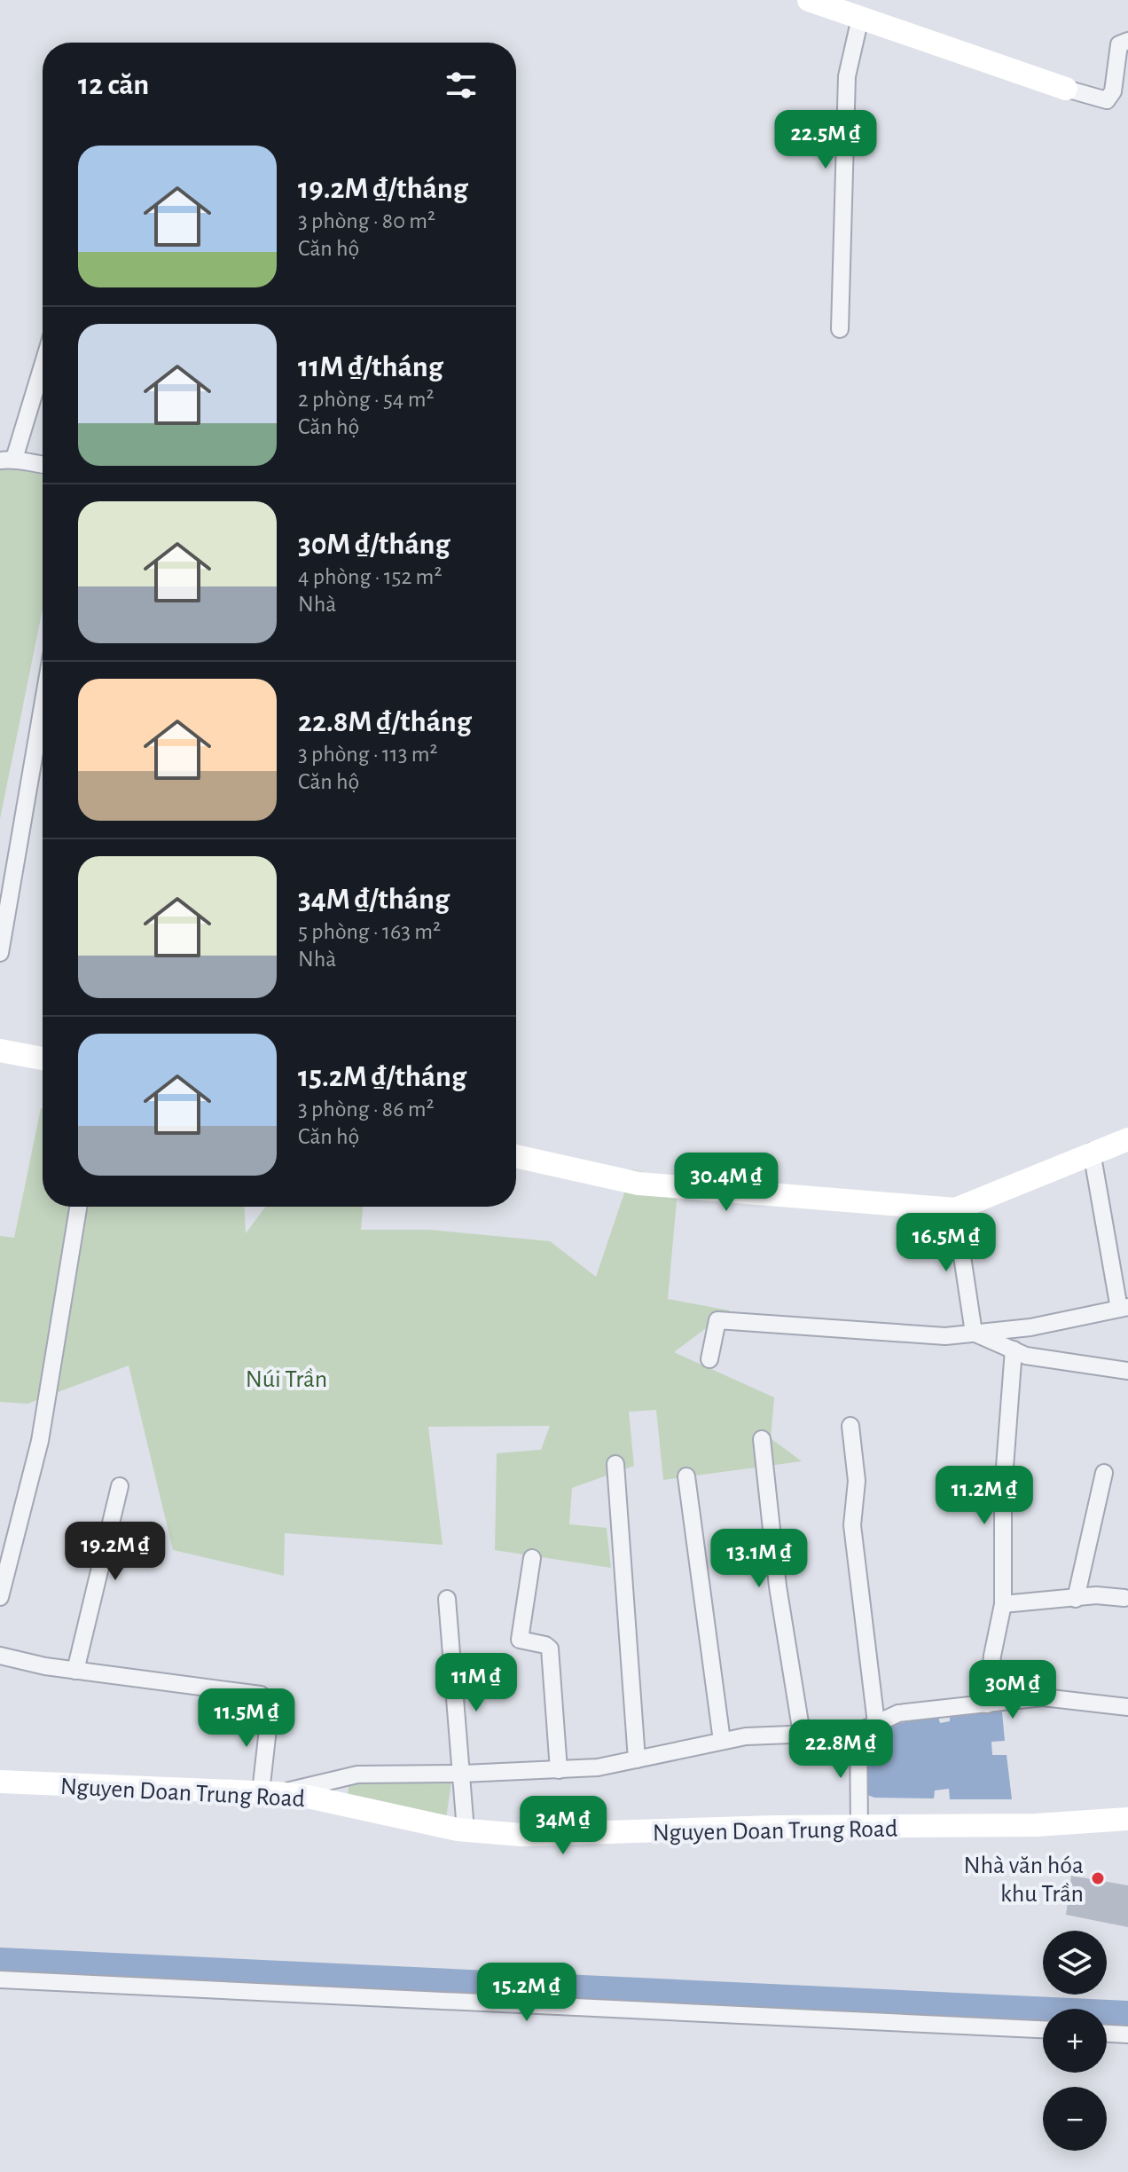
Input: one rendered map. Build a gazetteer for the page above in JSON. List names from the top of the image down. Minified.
{"streets":{"street":["Nguyen Doan Trung Road"]},"parks":["Núi Trần"],"places":["Nhà văn hóa khu Trần"],"page":{"heading":"12 căn","price":["22.5M ₫","30.4M ₫","16.5M ₫","11.2M ₫","19.2M ₫","13.1M ₫","11M ₫","30M ₫","11.5M ₫","22.8M ₫","34M ₫","15.2M ₫"],"list":[{"name":"19.2M ₫/tháng","note":"3 phòng · 80 m² · Căn hộ"},{"name":"11M ₫/tháng","note":"2 phòng · 54 m² · Căn hộ"},{"name":"30M ₫/tháng","note":"4 phòng · 152 m² · Nhà"},{"name":"22.8M ₫/tháng","note":"3 phòng · 113 m² · Căn hộ"},{"name":"34M ₫/tháng","note":"5 phòng · 163 m² · Nhà"},{"name":"15.2M ₫/tháng","note":"3 phòng · 86 m² · Căn hộ"}],"map_buttons":["+","−"]}}
